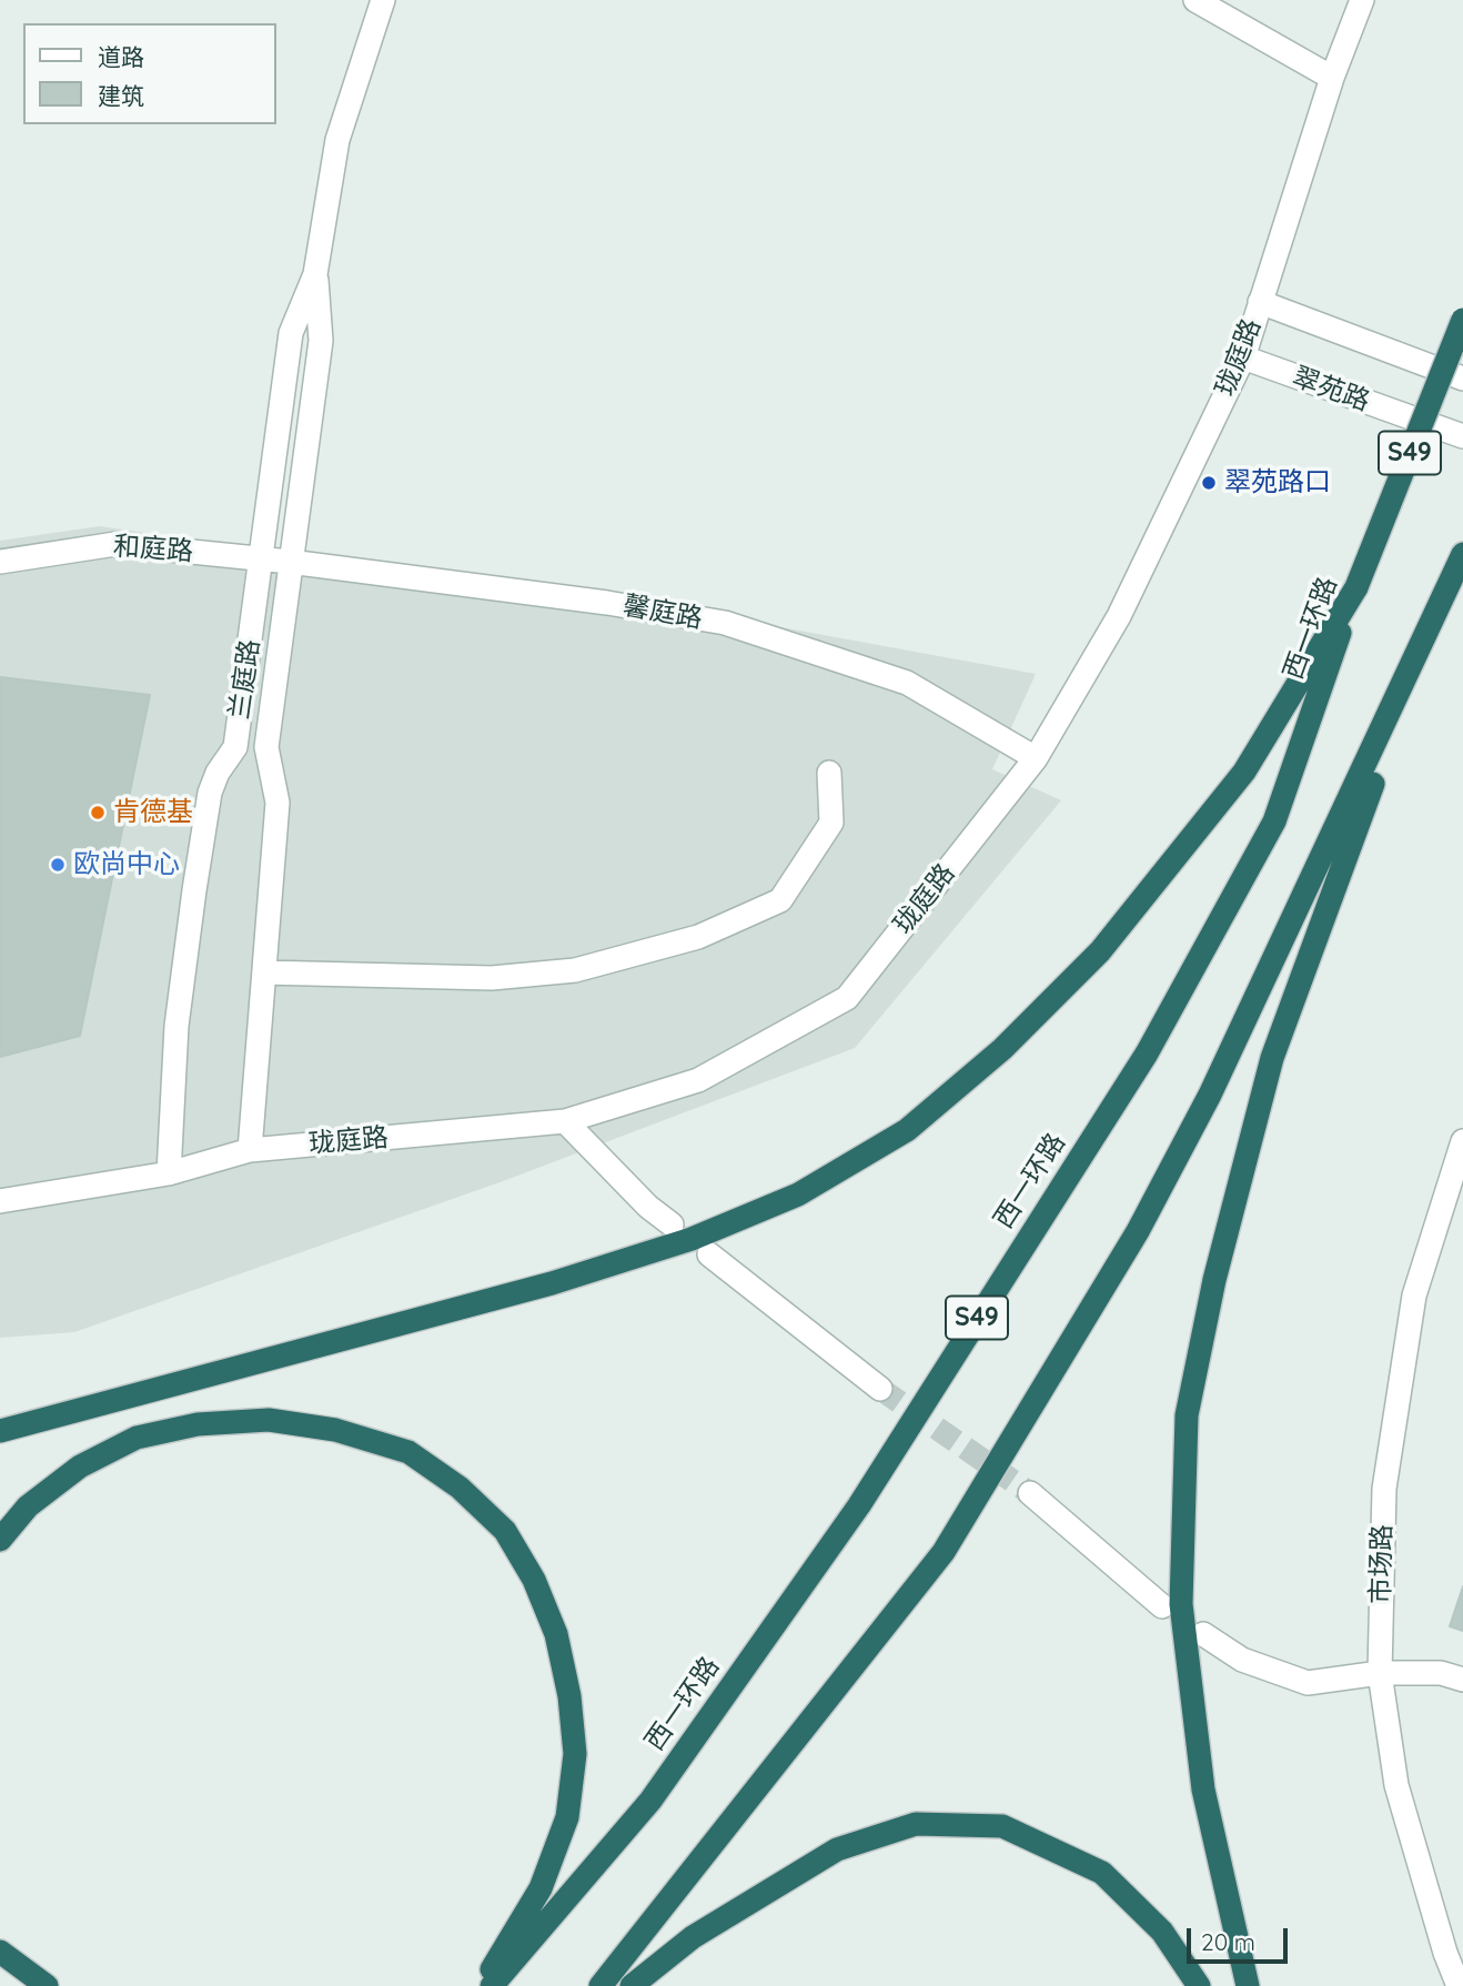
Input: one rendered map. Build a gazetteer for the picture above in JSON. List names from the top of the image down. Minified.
{"streets":{"highway":["S49","西一环路"],"street":["珑庭路","翠苑路","和庭路","馨庭路","兰庭路","市场路"]},"crossings":[["珑庭路","翠苑路"],["珑庭路","馨庭路"],["珑庭路","兰庭路"],["和庭路","馨庭路"],["和庭路","兰庭路"],["馨庭路","兰庭路"]],"places":["翠苑路口","肯德基","欧尚中心"],"legend":["道路","建筑"],"scale_bar":"20 m"}
